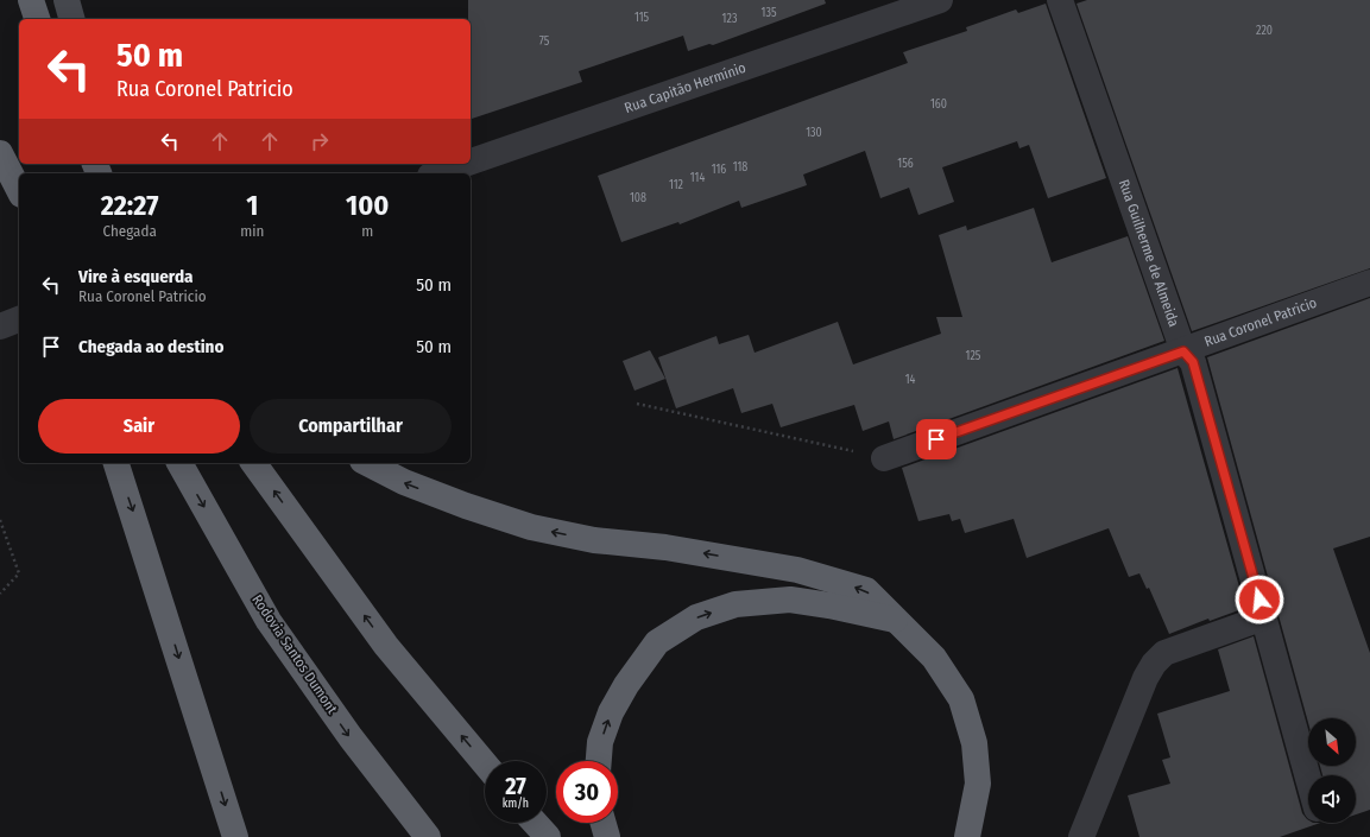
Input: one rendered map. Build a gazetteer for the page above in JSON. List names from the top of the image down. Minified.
{"streets":{"highway":["Rodovia Santos Dumont"],"street":["Rua Capitão Hermínio","Rua Guilherme de Almeida","Rua Coronel Patricio"]},"crossings":[["Rua Guilherme de Almeida","Rua Coronel Patricio"]],"house_numbers":["135","115","123","220","75","160","130","156","118","116","114","112","108","125","14"],"north":"bottom right","page":{"turn":["50 m","Rua Coronel Patricio"],"eta":["22:27","Chegada","1","min","100","m"],"list":[{"name":"Vire à esquerda","note":"Rua Coronel Patricio","value":"50 m"},{"name":"Chegada ao destino","value":"50 m"}],"buttons":["Sair","Compartilhar"],"speed":"27 km/h","limit":"30"}}
